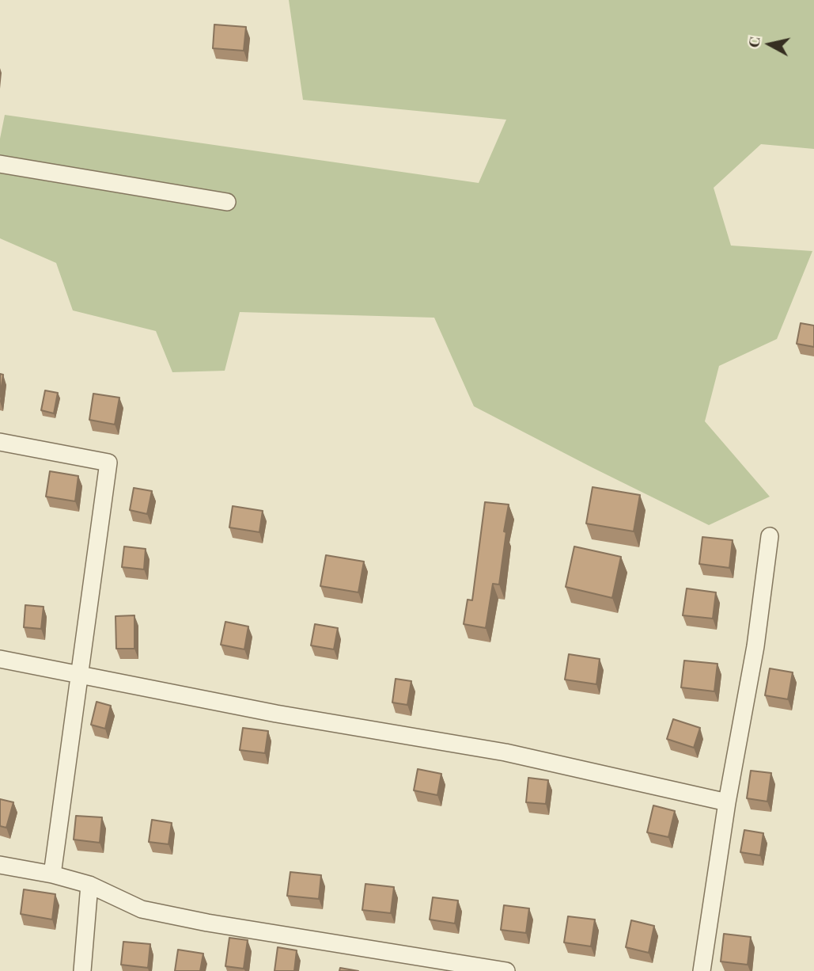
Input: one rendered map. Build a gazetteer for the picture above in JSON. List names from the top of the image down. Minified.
{"north":"left"}
